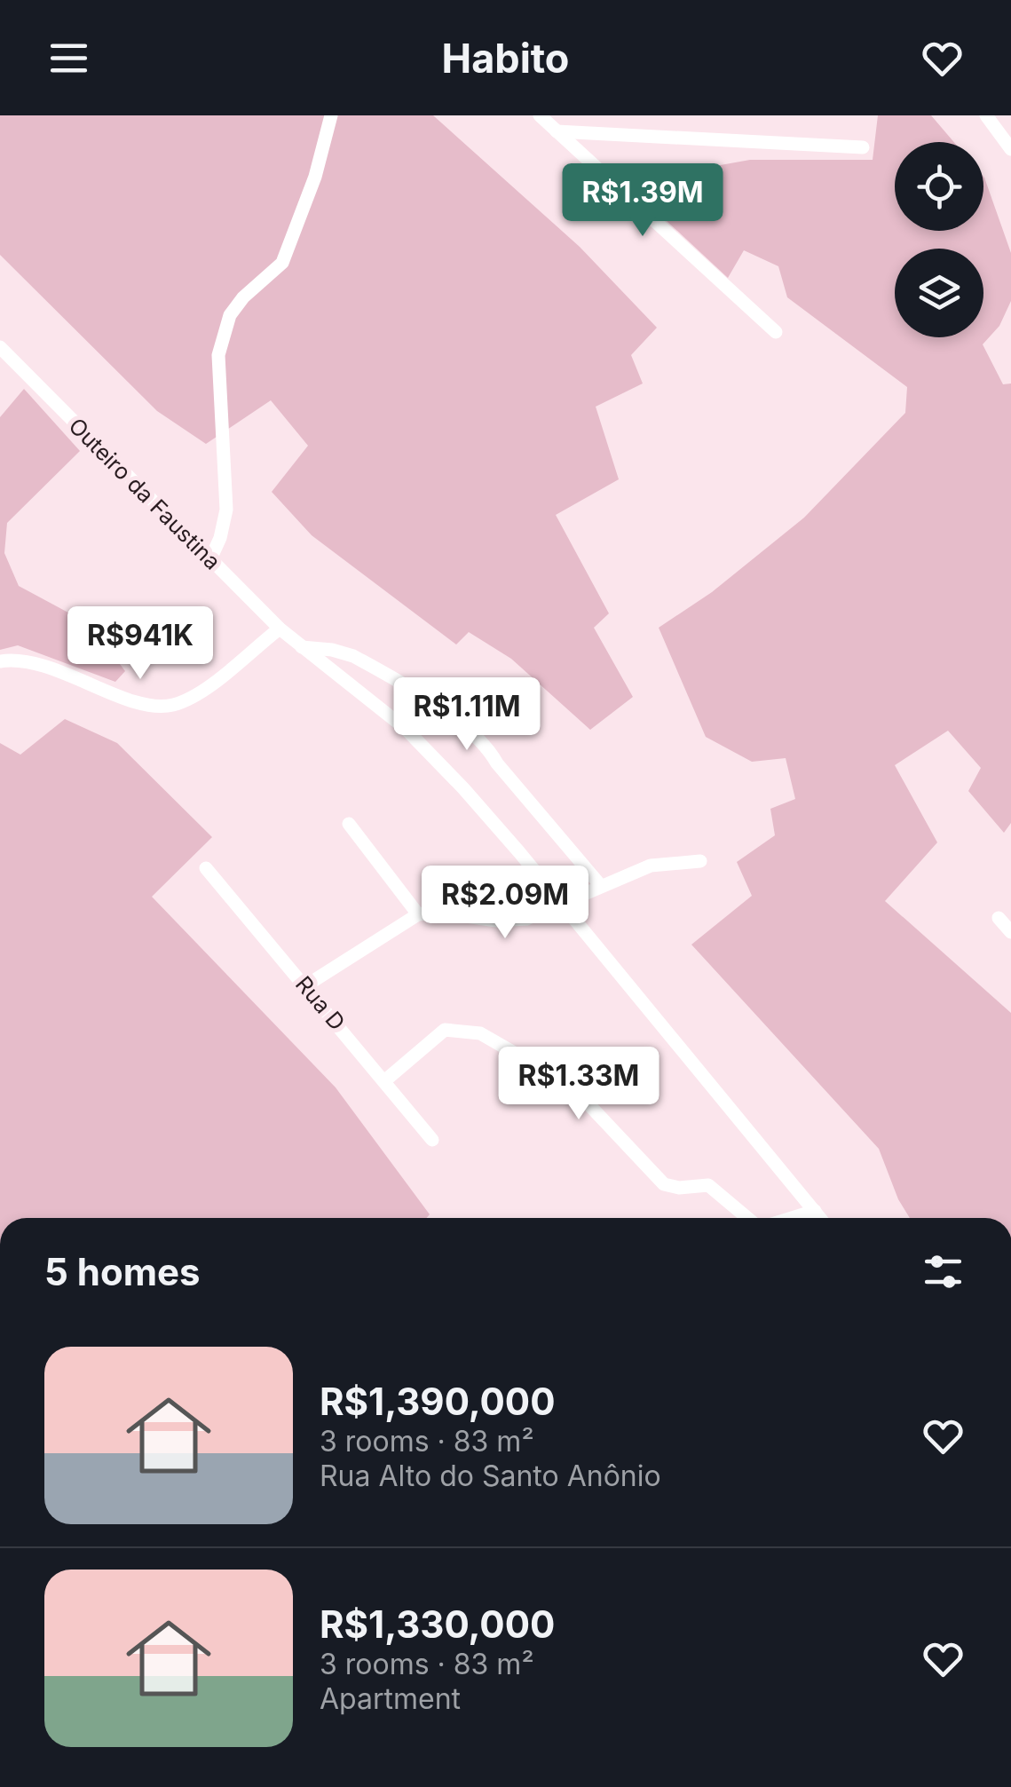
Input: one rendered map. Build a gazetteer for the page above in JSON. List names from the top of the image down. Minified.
{"streets":{"street":["Outeiro da Faustina","Rua D"]},"page":{"header":"Habito","price":["R$1.39M","R$941K","R$1.11M","R$2.09M","R$1.33M"],"heading":"5 homes","list":[{"name":"R$1,390,000","note":"3 rooms · 83 m² · Rua Alto do Santo Anônio"},{"name":"R$1,330,000","note":"3 rooms · 83 m² · Apartment"}]}}
